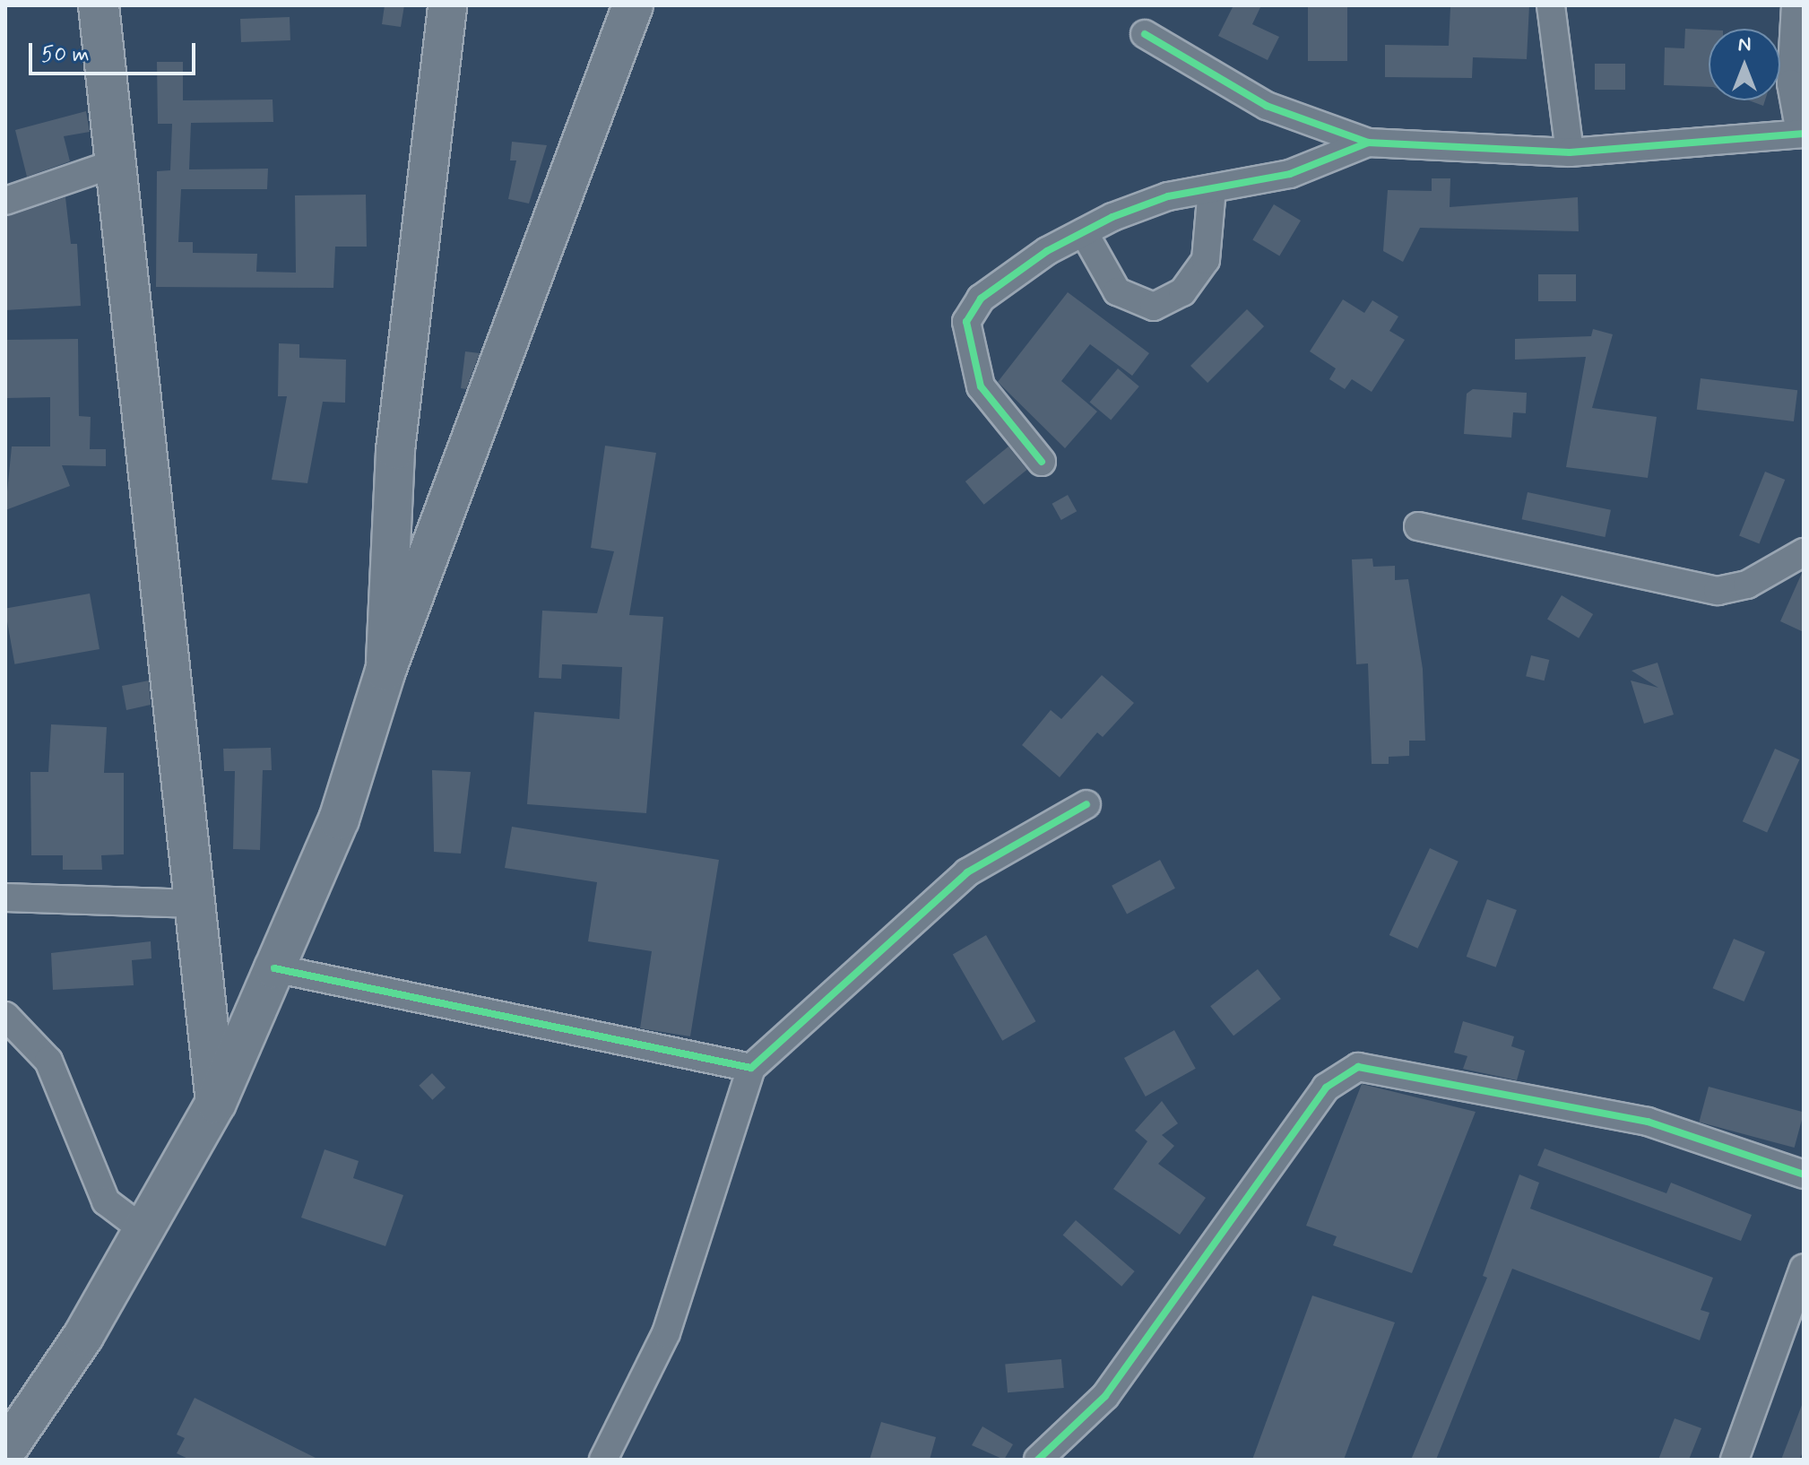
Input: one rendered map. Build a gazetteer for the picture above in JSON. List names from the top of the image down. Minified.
{"scale_bar":"50 m","north":"top"}
